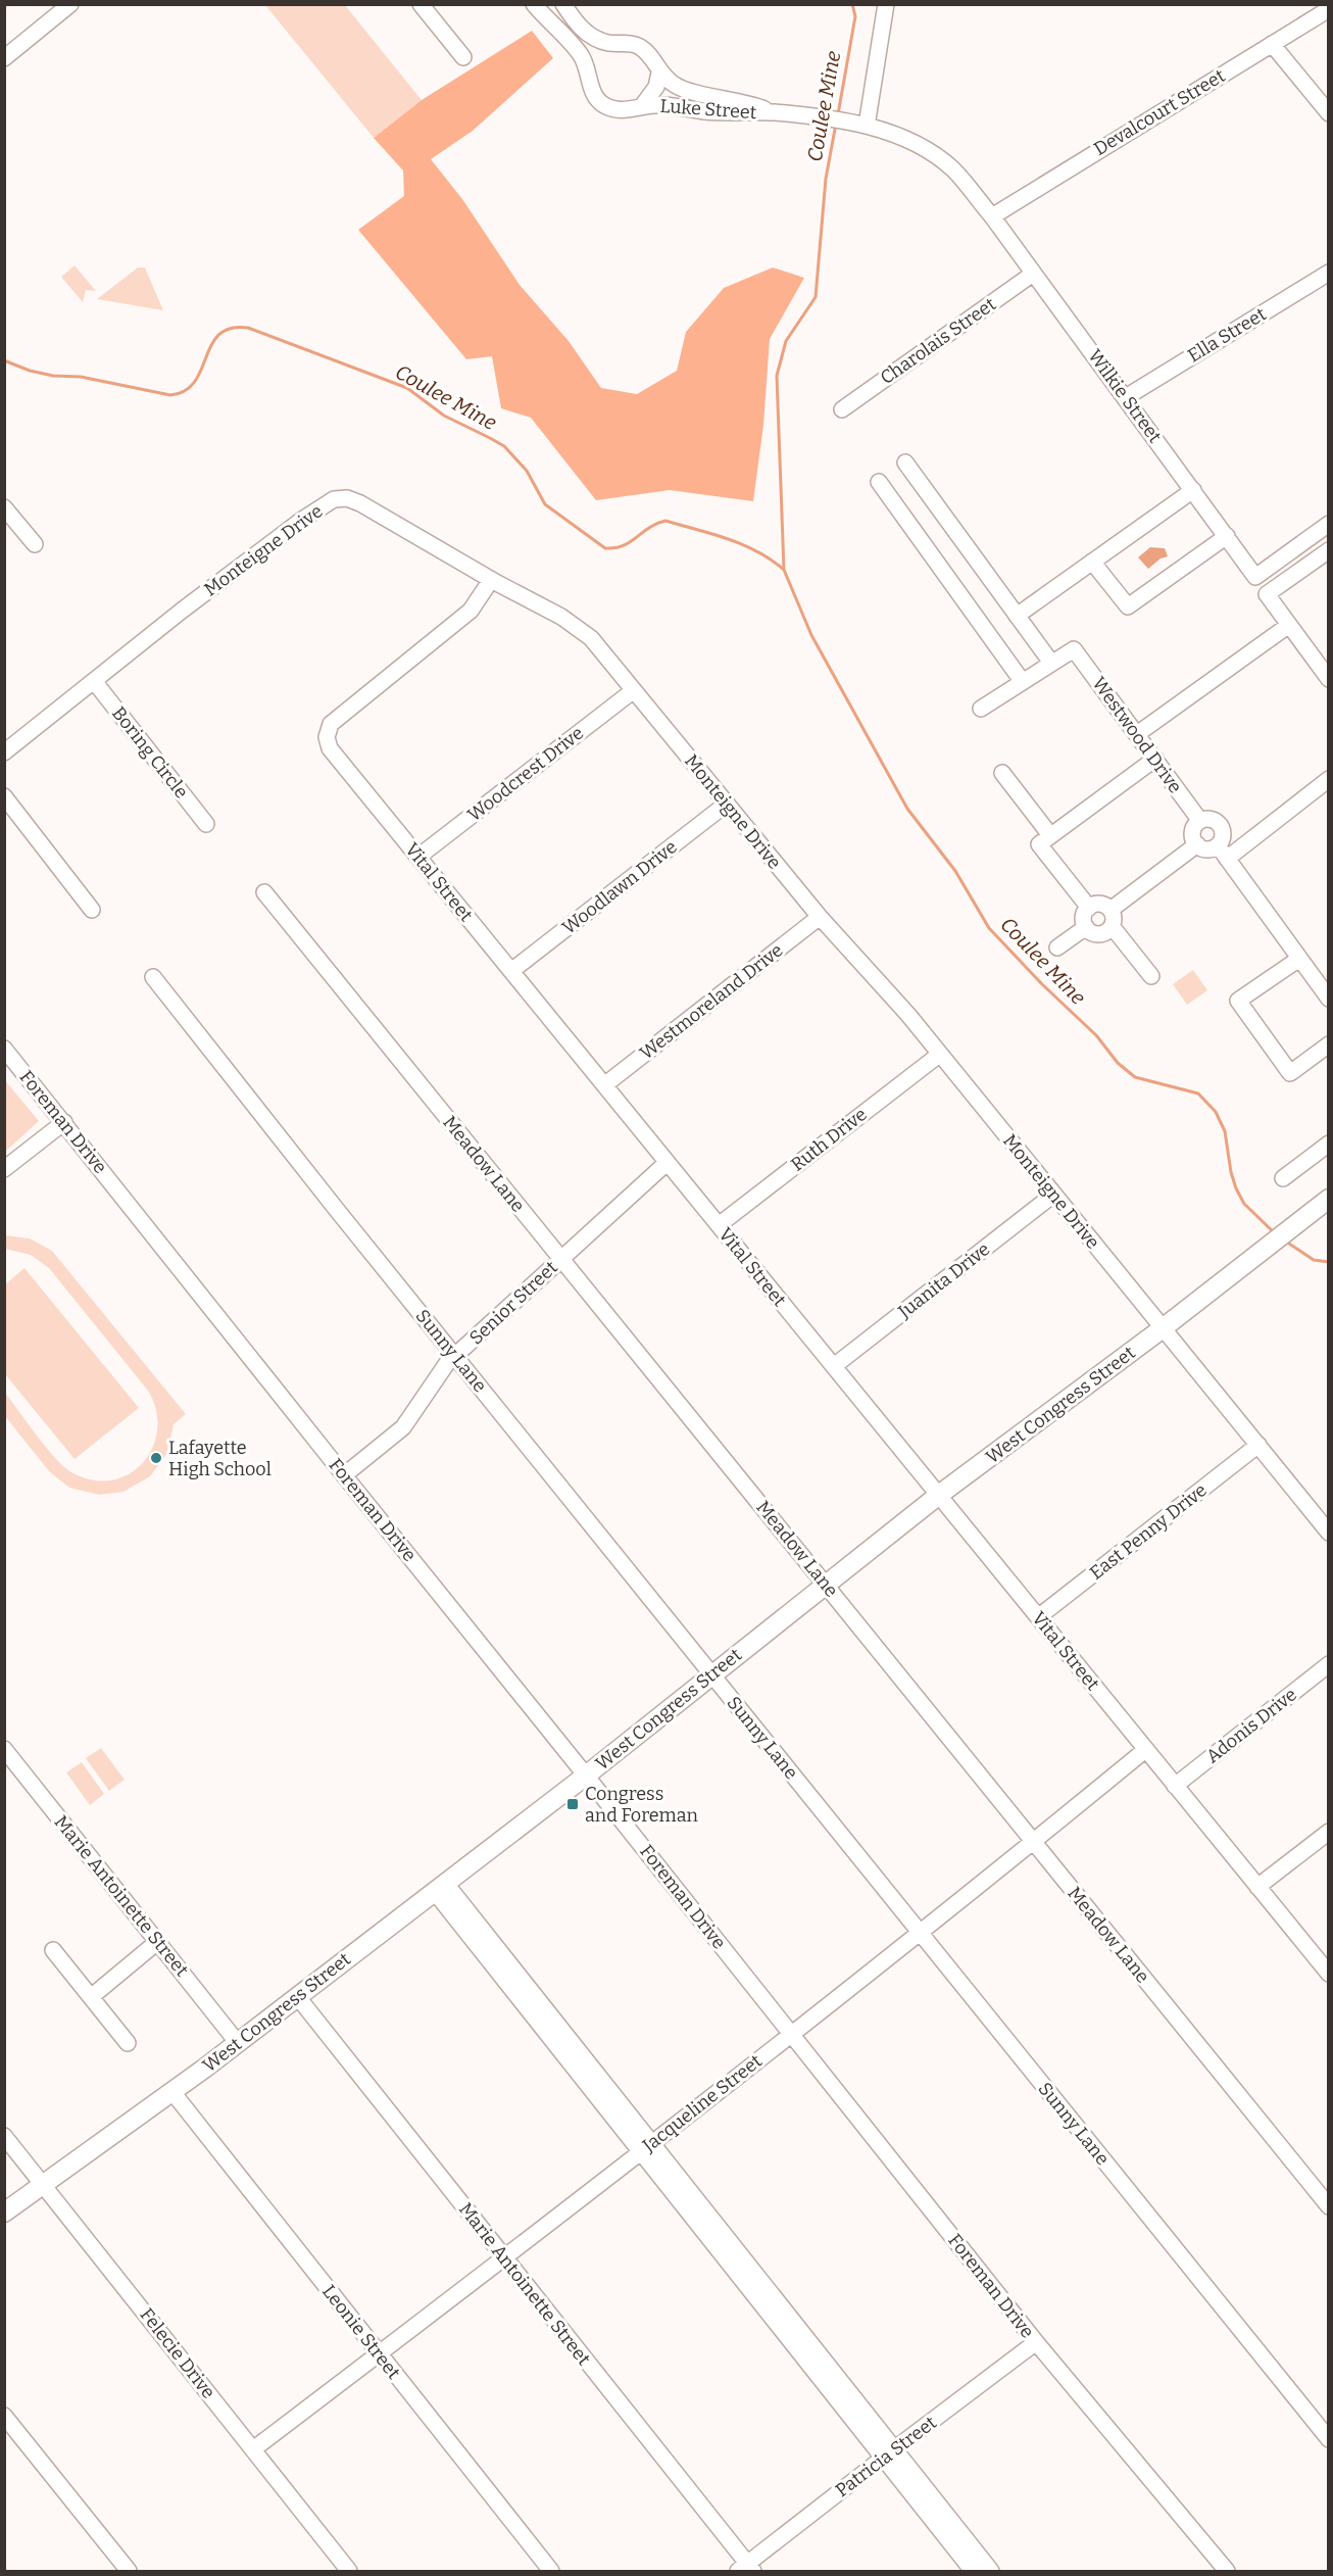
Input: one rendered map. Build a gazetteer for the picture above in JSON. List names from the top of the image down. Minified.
{"streets":{"main road":["West Congress Street"],"street":["Luke Street","Devalcourt Street","Ella Street","Charolais Street","Wilkie Street","Monteigne Drive","Westwood Drive","Boring Circle","Woodcrest Drive","Vital Street","Woodlawn Drive","Westmoreland Drive","Foreman Drive","Ruth Drive","Meadow Lane","Juanita Drive","Senior Street","Sunny Lane","East Penny Drive","Adonis Drive","Marie Antoinette Street","Jacqueline Street","Leonie Street","Felecie Drive","Patricia Street"]},"crossings":[["Luke Street","Devalcourt Street"],["Luke Street","Wilkie Street"],["Devalcourt Street","Wilkie Street"],["Ella Street","Wilkie Street"],["Charolais Street","Wilkie Street"],["Monteigne Drive","Boring Circle"],["Monteigne Drive","Woodcrest Drive"],["Monteigne Drive","Vital Street"],["Monteigne Drive","Woodlawn Drive"],["Monteigne Drive","Westmoreland Drive"],["Monteigne Drive","Ruth Drive"],["Monteigne Drive","Juanita Drive"],["Monteigne Drive","West Congress Street"],["Monteigne Drive","East Penny Drive"],["Woodcrest Drive","Vital Street"],["Vital Street","Woodlawn Drive"],["Vital Street","Westmoreland Drive"],["Vital Street","Ruth Drive"],["Vital Street","Juanita Drive"],["Vital Street","Senior Street"],["Vital Street","West Congress Street"],["Vital Street","East Penny Drive"],["Vital Street","Adonis Drive"],["Vital Street","Jacqueline Street"],["Foreman Drive","Senior Street"],["Foreman Drive","West Congress Street"],["Foreman Drive","Jacqueline Street"],["Foreman Drive","Patricia Street"],["Meadow Lane","Senior Street"],["Meadow Lane","West Congress Street"],["Meadow Lane","Jacqueline Street"],["Senior Street","Sunny Lane"],["Sunny Lane","West Congress Street"],["Sunny Lane","Jacqueline Street"],["West Congress Street","Marie Antoinette Street"],["West Congress Street","Leonie Street"],["West Congress Street","Felecie Drive"],["Marie Antoinette Street","Jacqueline Street"],["Marie Antoinette Street","Patricia Street"],["Jacqueline Street","Leonie Street"],["Jacqueline Street","Felecie Drive"]],"water":["Coulee Mine"],"places":{"other":["Lafayette High School"],"transit":["Congress and Foreman"]}}
